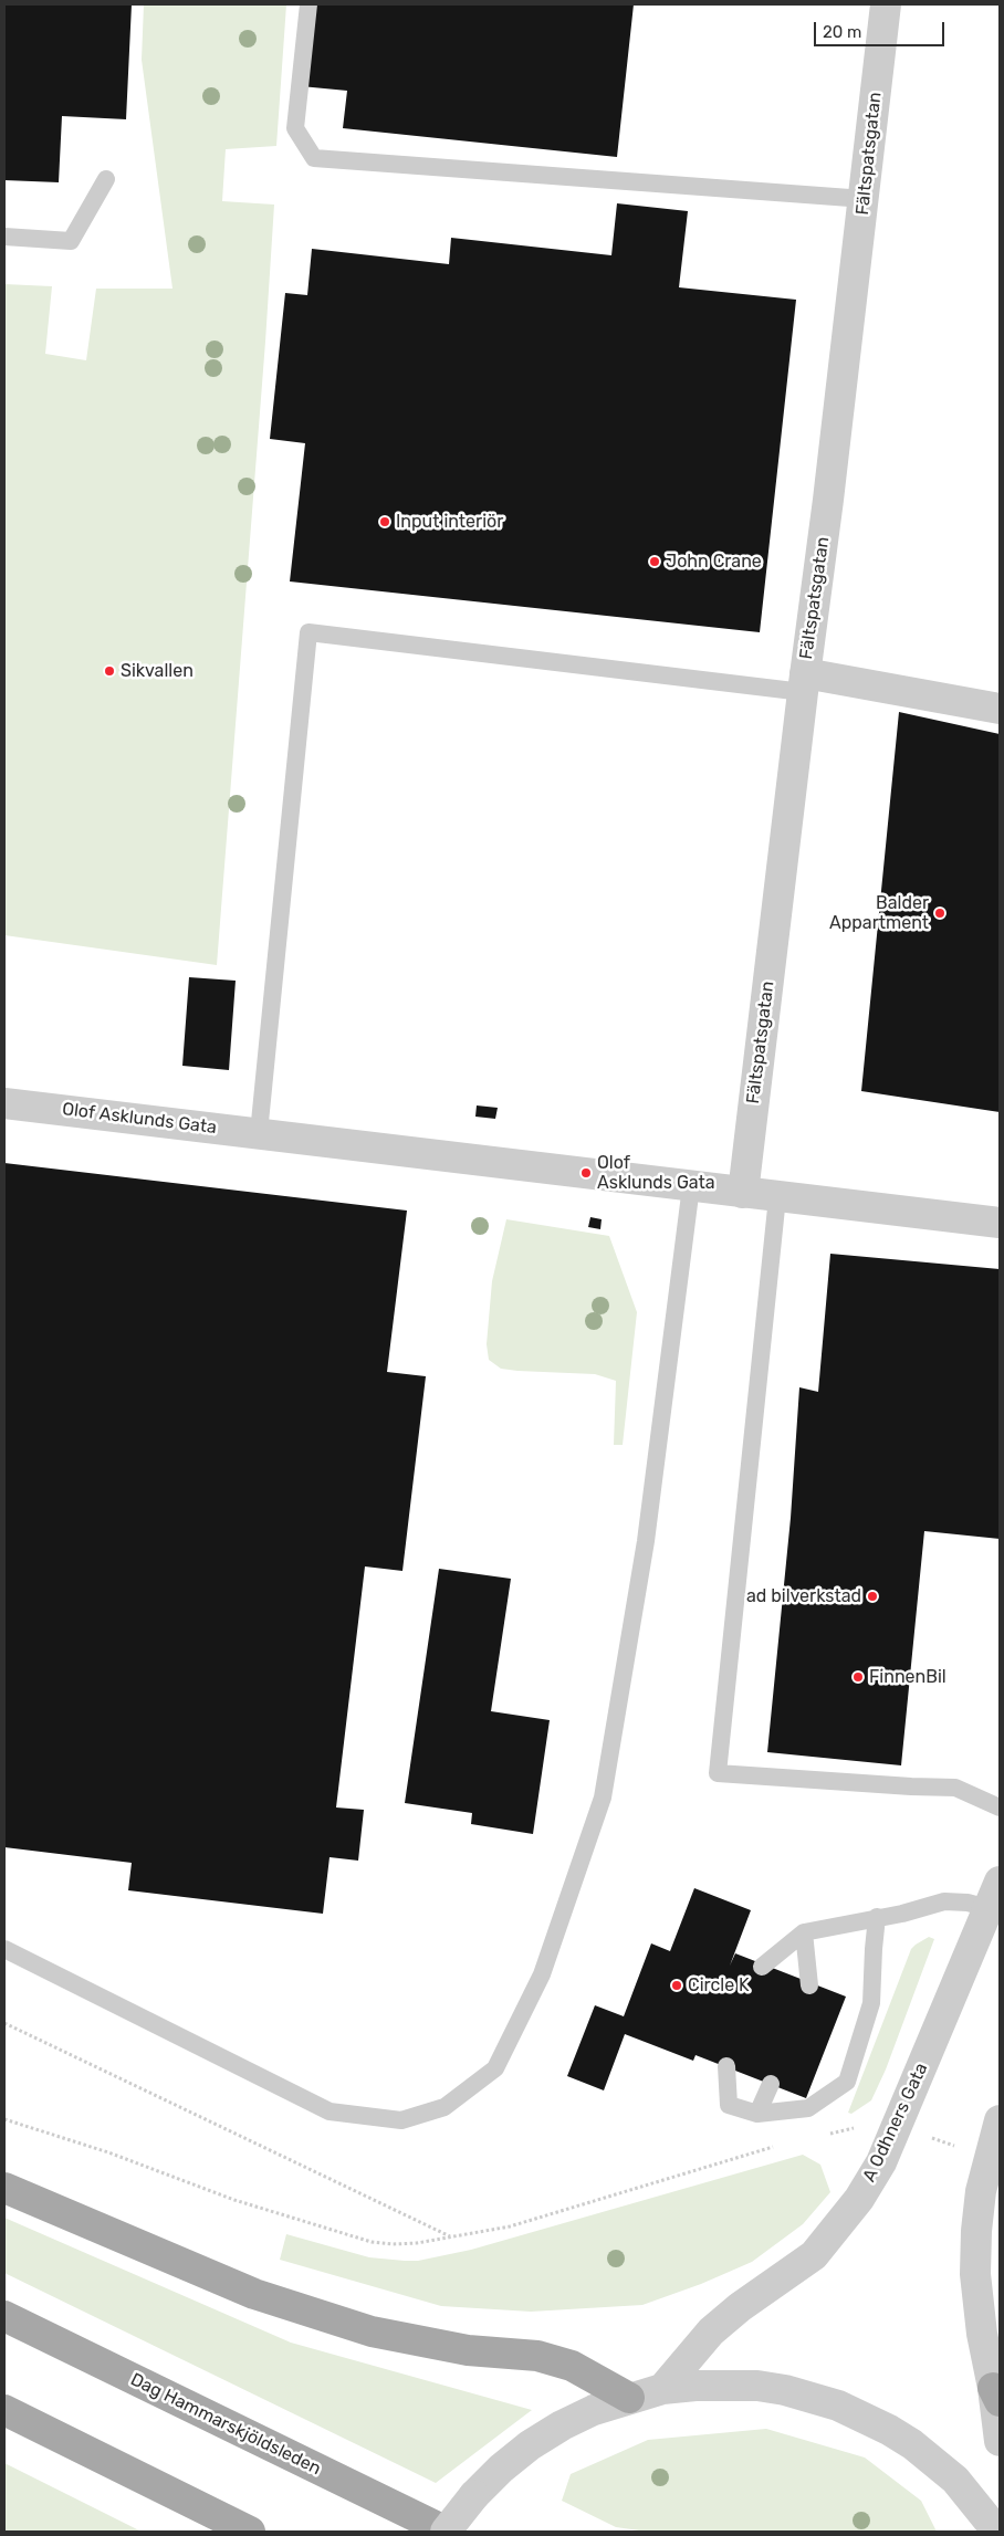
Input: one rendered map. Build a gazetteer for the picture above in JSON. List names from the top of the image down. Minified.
{"streets":{"main road":["Dag Hammarskjöldsleden"],"street":["Fältspatsgatan","Olof Asklunds Gata","A Odhners Gata"]},"crossings":[["Fältspatsgatan","Olof Asklunds Gata"]],"places":["Input interiör","John Crane","Sikvallen","Balder Appartment","Olof Asklunds Gata","ad bilverkstad","FinnenBil","Circle K"],"scale_bar":"20 m"}
